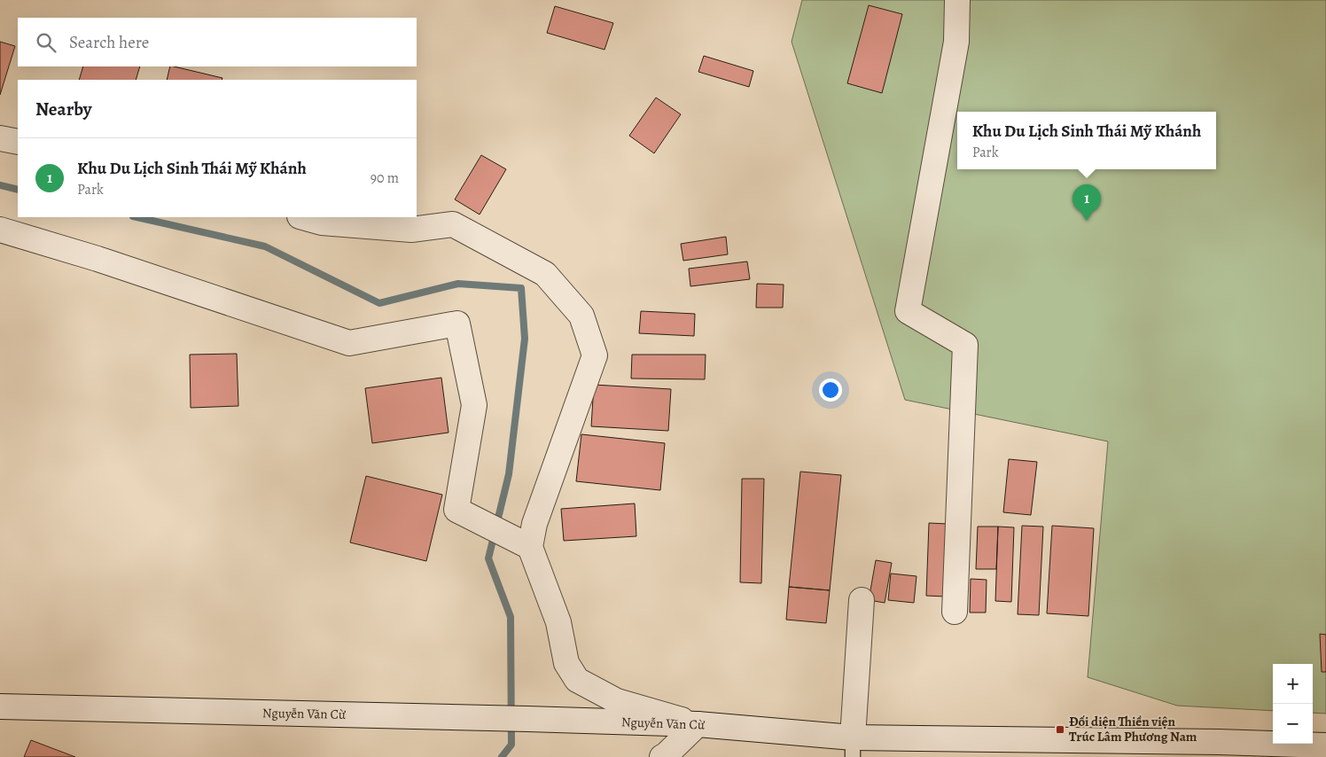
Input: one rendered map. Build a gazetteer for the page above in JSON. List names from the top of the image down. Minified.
{"streets":{"street":["Nguyễn Văn Cừ"]},"places":{"transit":["Đối diện Thiền viện Trúc Lâm Phương Nam"]},"page":{"search":"Search here","heading":"Nearby","popup":["Khu Du Lịch Sinh Thái Mỹ Khánh","Park"],"list":[{"mark":"1","name":"Khu Du Lịch Sinh Thái Mỹ Khánh","note":"Park","value":"90 m"}],"pins":"1","map_buttons":["+","−"]}}
